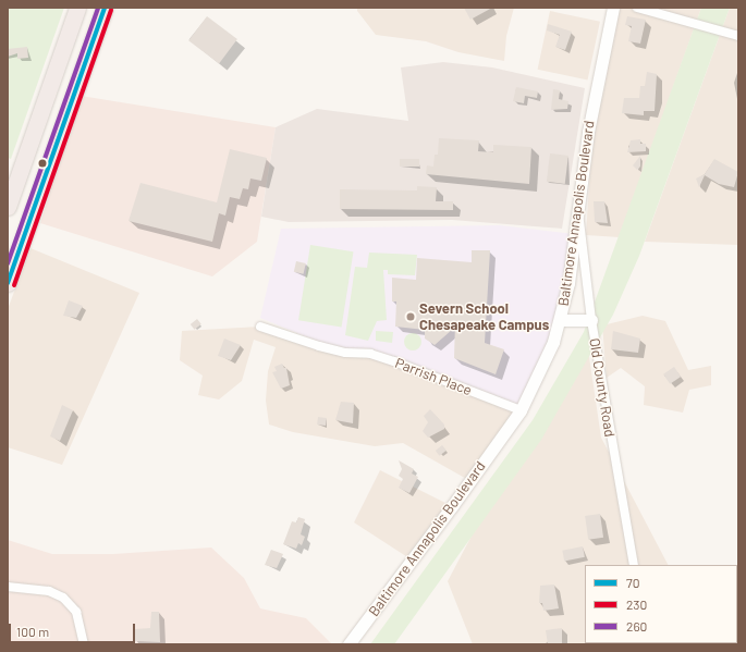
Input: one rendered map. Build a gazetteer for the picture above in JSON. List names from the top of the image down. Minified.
{"streets":{"street":["Baltimore Annapolis Boulevard","Parrish Place","Old County Road"]},"crossings":[["Baltimore Annapolis Boulevard","Parrish Place"],["Baltimore Annapolis Boulevard","Old County Road"]],"places":["Severn School Chesapeake Campus"],"lines":["transit line 70","transit line 260","transit line 230"],"legend":["70","230","260"],"scale_bar":"100 m"}
